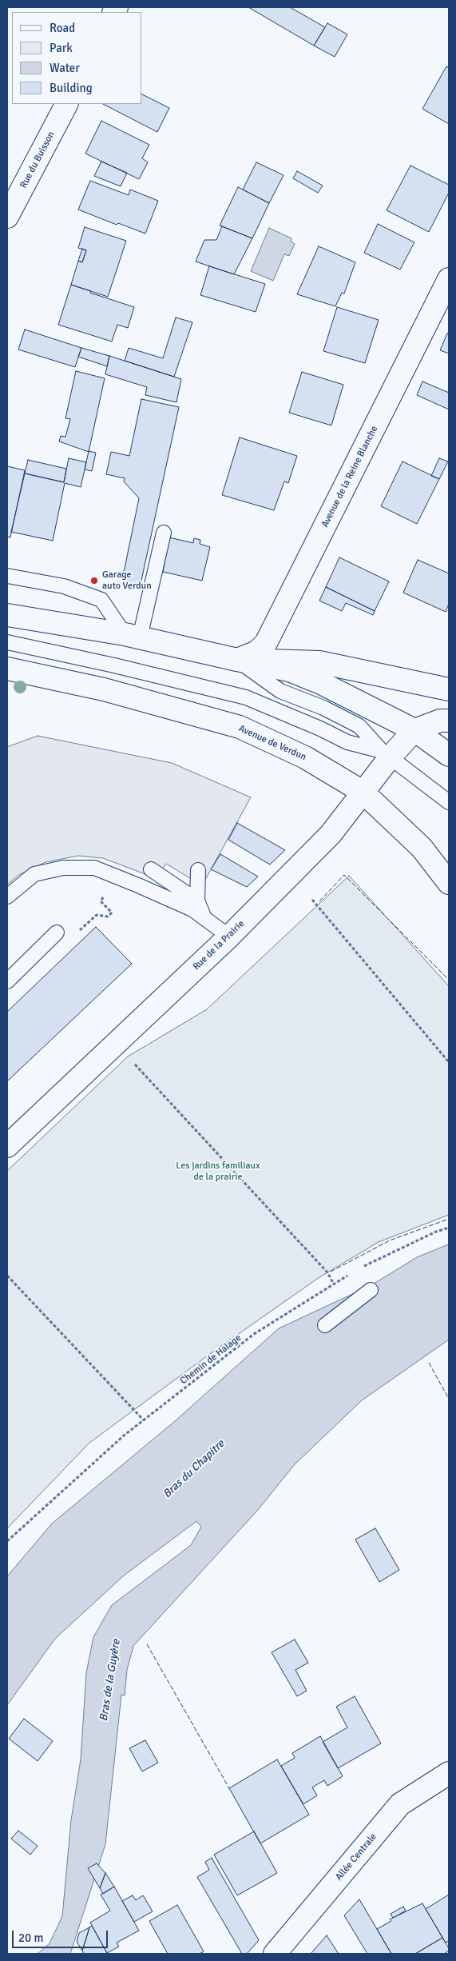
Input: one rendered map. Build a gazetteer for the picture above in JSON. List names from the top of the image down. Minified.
{"streets":{"street":["Rue du Buisson","Avenue de la Reine Blanche","Avenue de Verdun","Rue de la Prairie","Allée Centrale"],"path":["Chemin de Halage"]},"crossings":[["Avenue de Verdun","Rue de la Prairie"]],"water":["Bras du Chapitre","Bras de la Guyère"],"parks":["Les jardins familiaux de la prairie"],"places":["Garage auto Verdun"],"legend":["Road","Park","Water","Building"],"scale_bar":"20 m"}
